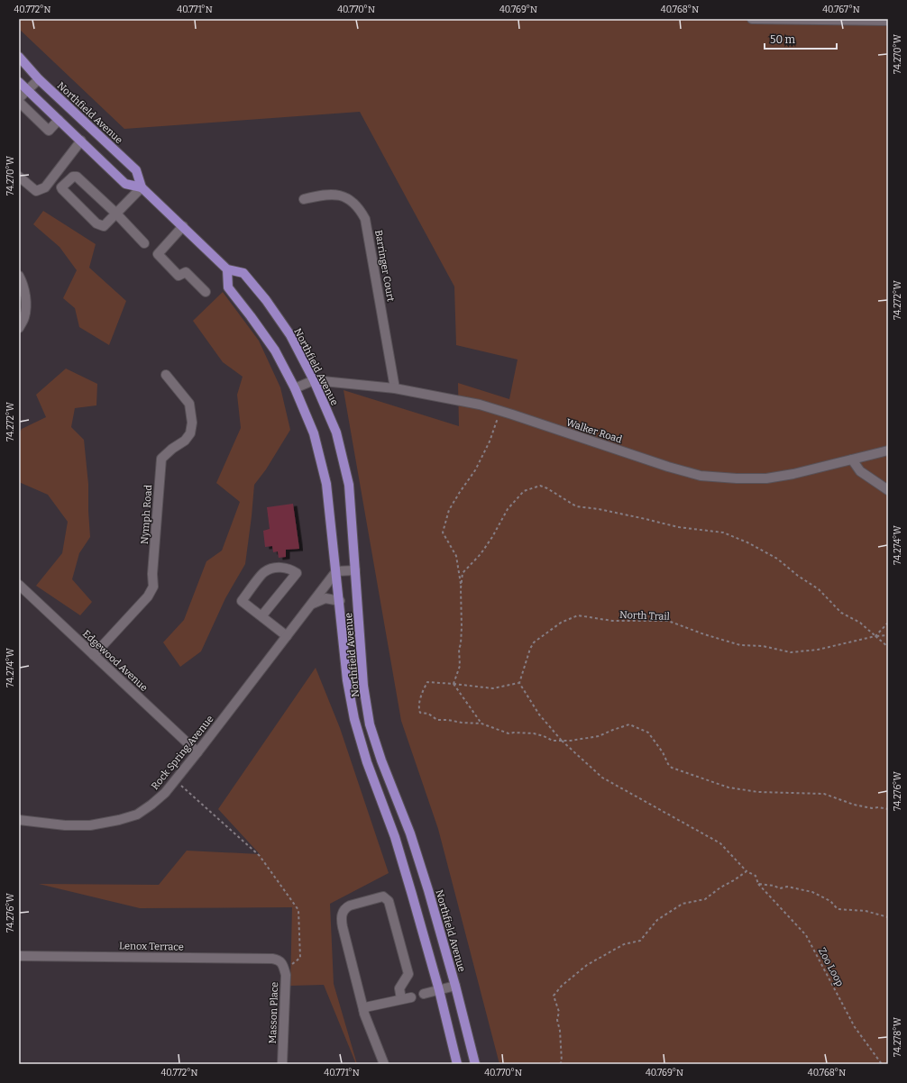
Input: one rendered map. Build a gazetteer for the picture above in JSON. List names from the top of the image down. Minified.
{"streets":{"main road":["Northfield Avenue"],"street":["Barringer Court","Walker Road","Nymph Road","Edgewood Avenue","Rock Spring Avenue","Lenox Terrace","Masson Place"],"path":["North Trail","Zoo Loop"]},"crossings":[["Northfield Avenue","Walker Road"],["Northfield Avenue","Rock Spring Avenue"],["Barringer Court","Walker Road"],["Nymph Road","Edgewood Avenue"],["Edgewood Avenue","Rock Spring Avenue"],["Lenox Terrace","Masson Place"]],"scale_bar":"50 m","coordinates":["40.772°N","40.771°N","40.770°N","40.769°N","40.768°N","40.767°N","74.270°W","74.272°W","74.274°W","74.276°W","74.278°W"]}
